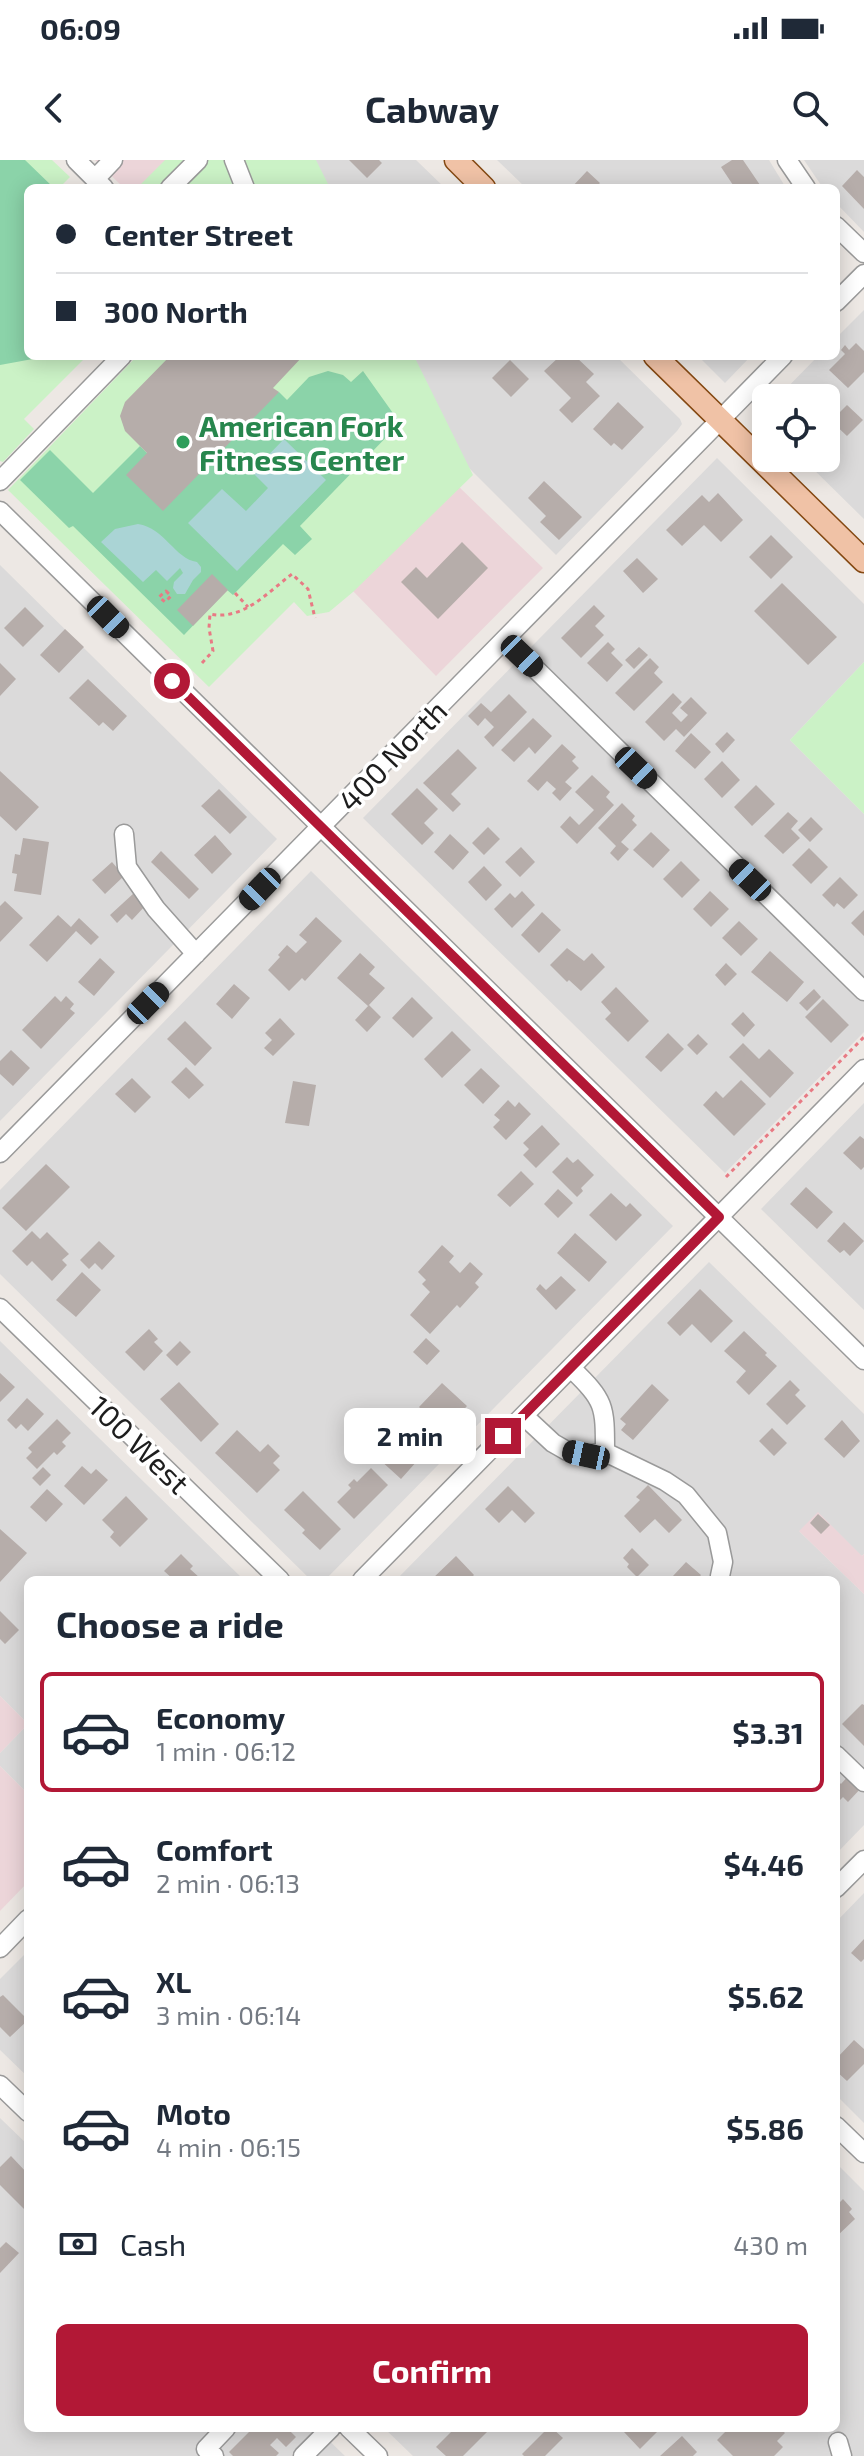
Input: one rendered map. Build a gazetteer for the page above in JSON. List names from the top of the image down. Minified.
{"streets":{"street":["400 North","100 West"]},"places":["American Fork Fitness Center"],"page":{"status":"06:09","header":"Cabway","banner":["Center Street","300 North"],"bubble":"2 min","heading":"Choose a ride","list":[{"name":"Economy","note":"1 min · 06:12","value":"$3.31"},{"name":"Comfort","note":"2 min · 06:13","value":"$4.46"},{"name":"XL","note":"3 min · 06:14","value":"$5.62"},{"name":"Moto","note":"4 min · 06:15","value":"$5.86"}],"pay":["Cash","430 m"],"buttons":"Confirm"}}
